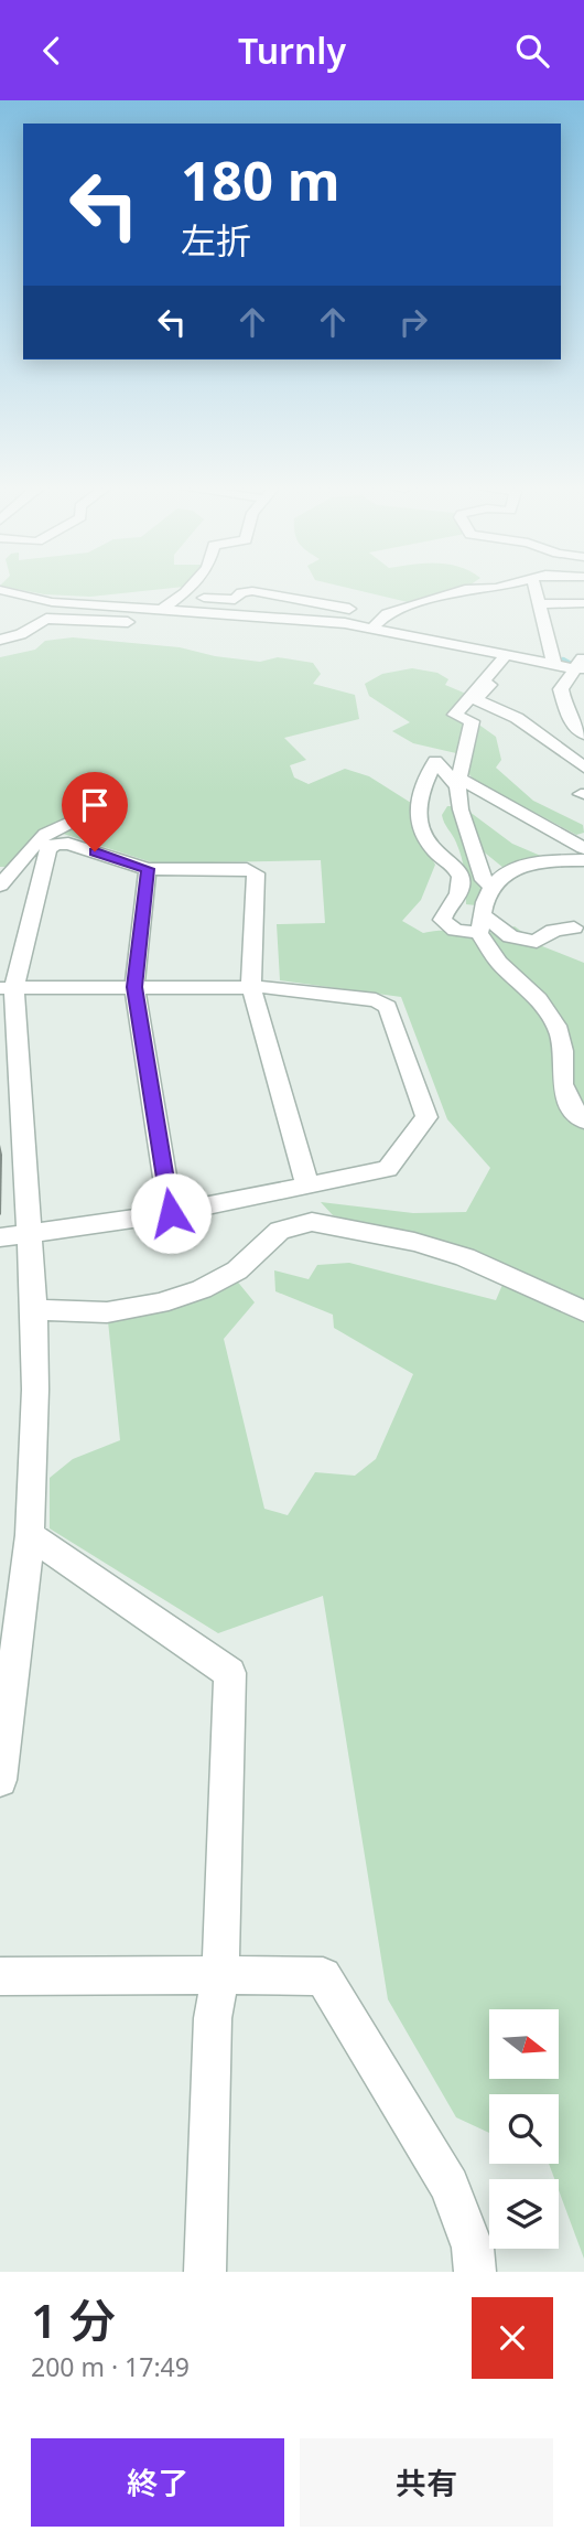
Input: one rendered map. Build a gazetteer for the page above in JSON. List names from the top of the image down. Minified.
{"north":"right","page":{"header":"Turnly","turn":["180 m","左折"],"heading":["1 分","200 m · 17:49"],"buttons":["終了","共有"]}}
